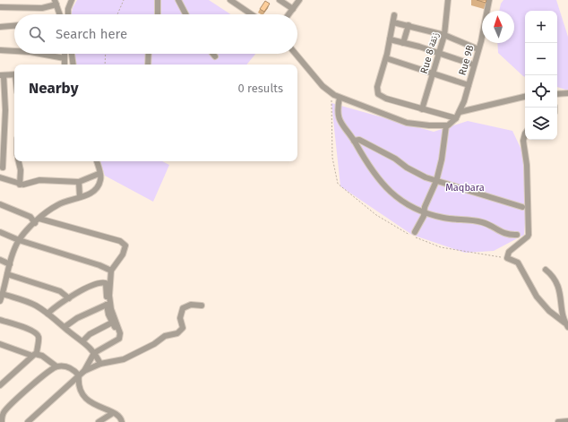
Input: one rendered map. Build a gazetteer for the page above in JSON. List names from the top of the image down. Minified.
{"streets":{"street":["Rue 8 زنقة","Rue 9B"]},"parks":["Maqbara"],"north":"top","page":{"map_buttons":["+","−"],"search":"Search here","heading":["Nearby","0 results"]}}
